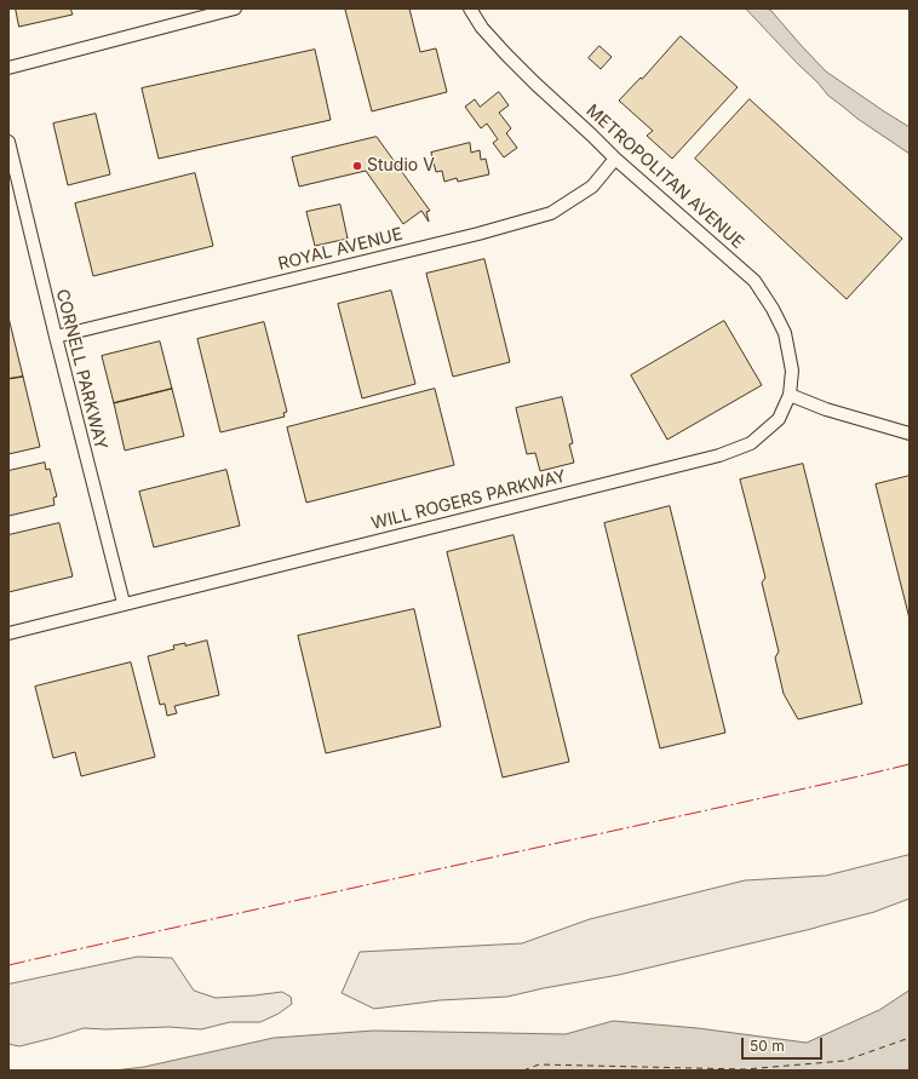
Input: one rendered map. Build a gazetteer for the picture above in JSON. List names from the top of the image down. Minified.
{"streets":{"street":["METROPOLITAN AVENUE","ROYAL AVENUE","CORNELL PARKWAY","WILL ROGERS PARKWAY"]},"crossings":[["METROPOLITAN AVENUE","ROYAL AVENUE"],["METROPOLITAN AVENUE","WILL ROGERS PARKWAY"],["ROYAL AVENUE","CORNELL PARKWAY"],["CORNELL PARKWAY","WILL ROGERS PARKWAY"]],"places":["Studio V"],"scale_bar":"50 m"}
